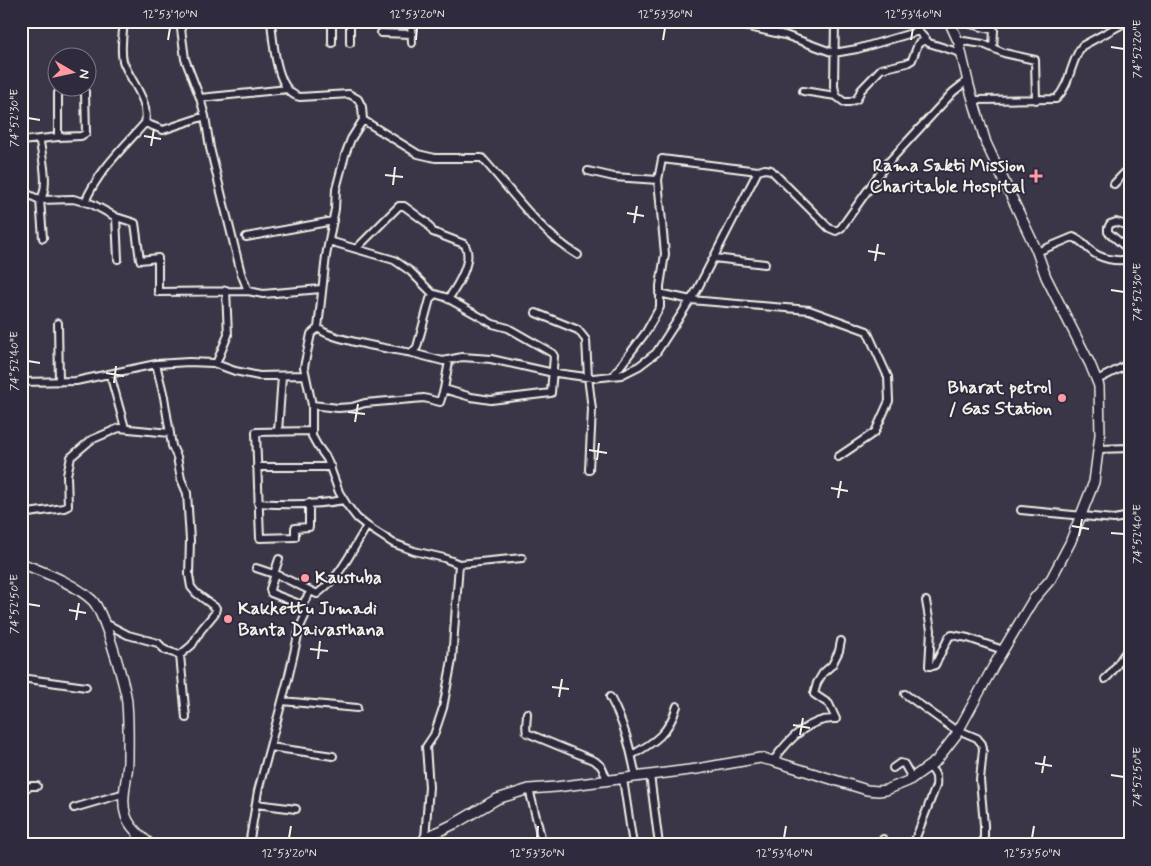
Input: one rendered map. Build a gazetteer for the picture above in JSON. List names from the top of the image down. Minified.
{"places":{"health":["Rama Sakti Mission Charitable Hospital"],"other":["Bharat petrol / Gas Station","Kaustuba","Kakkettu Jumadi Banta Daivasthana"]},"north":"right","coordinates":["12°53'10\"N","12°53'20\"N","12°53'30\"N","12°53'40\"N","74°52'20\"E","74°52'30\"E","74°52'40\"E","74°52'50\"E","12°53'50\"N"]}
